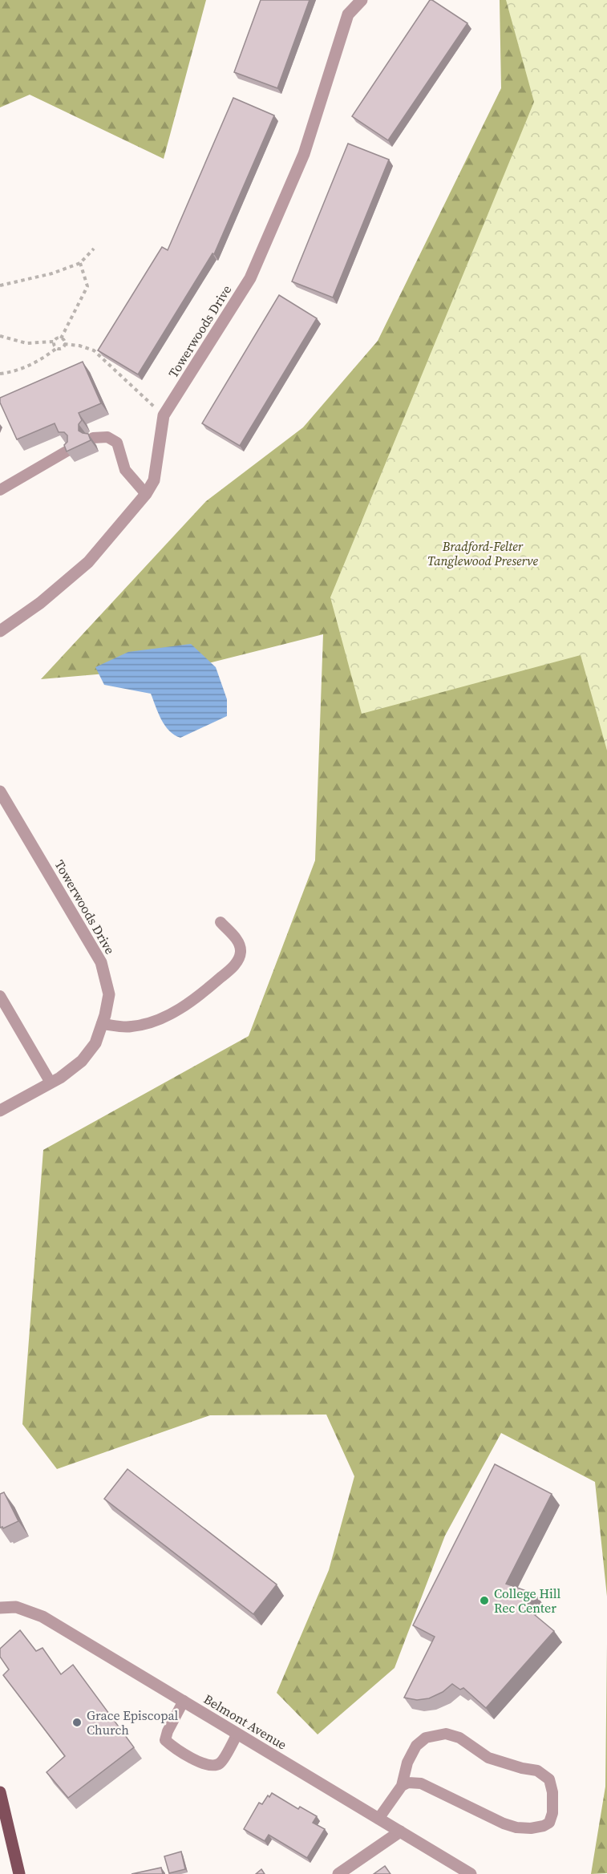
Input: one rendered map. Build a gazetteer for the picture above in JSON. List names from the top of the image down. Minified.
{"streets":{"street":["Towerwoods Drive","Belmont Avenue"]},"parks":["Bradford-Felter Tanglewood Preserve"],"places":["College Hill Rec Center","Grace Episcopal Church"]}
